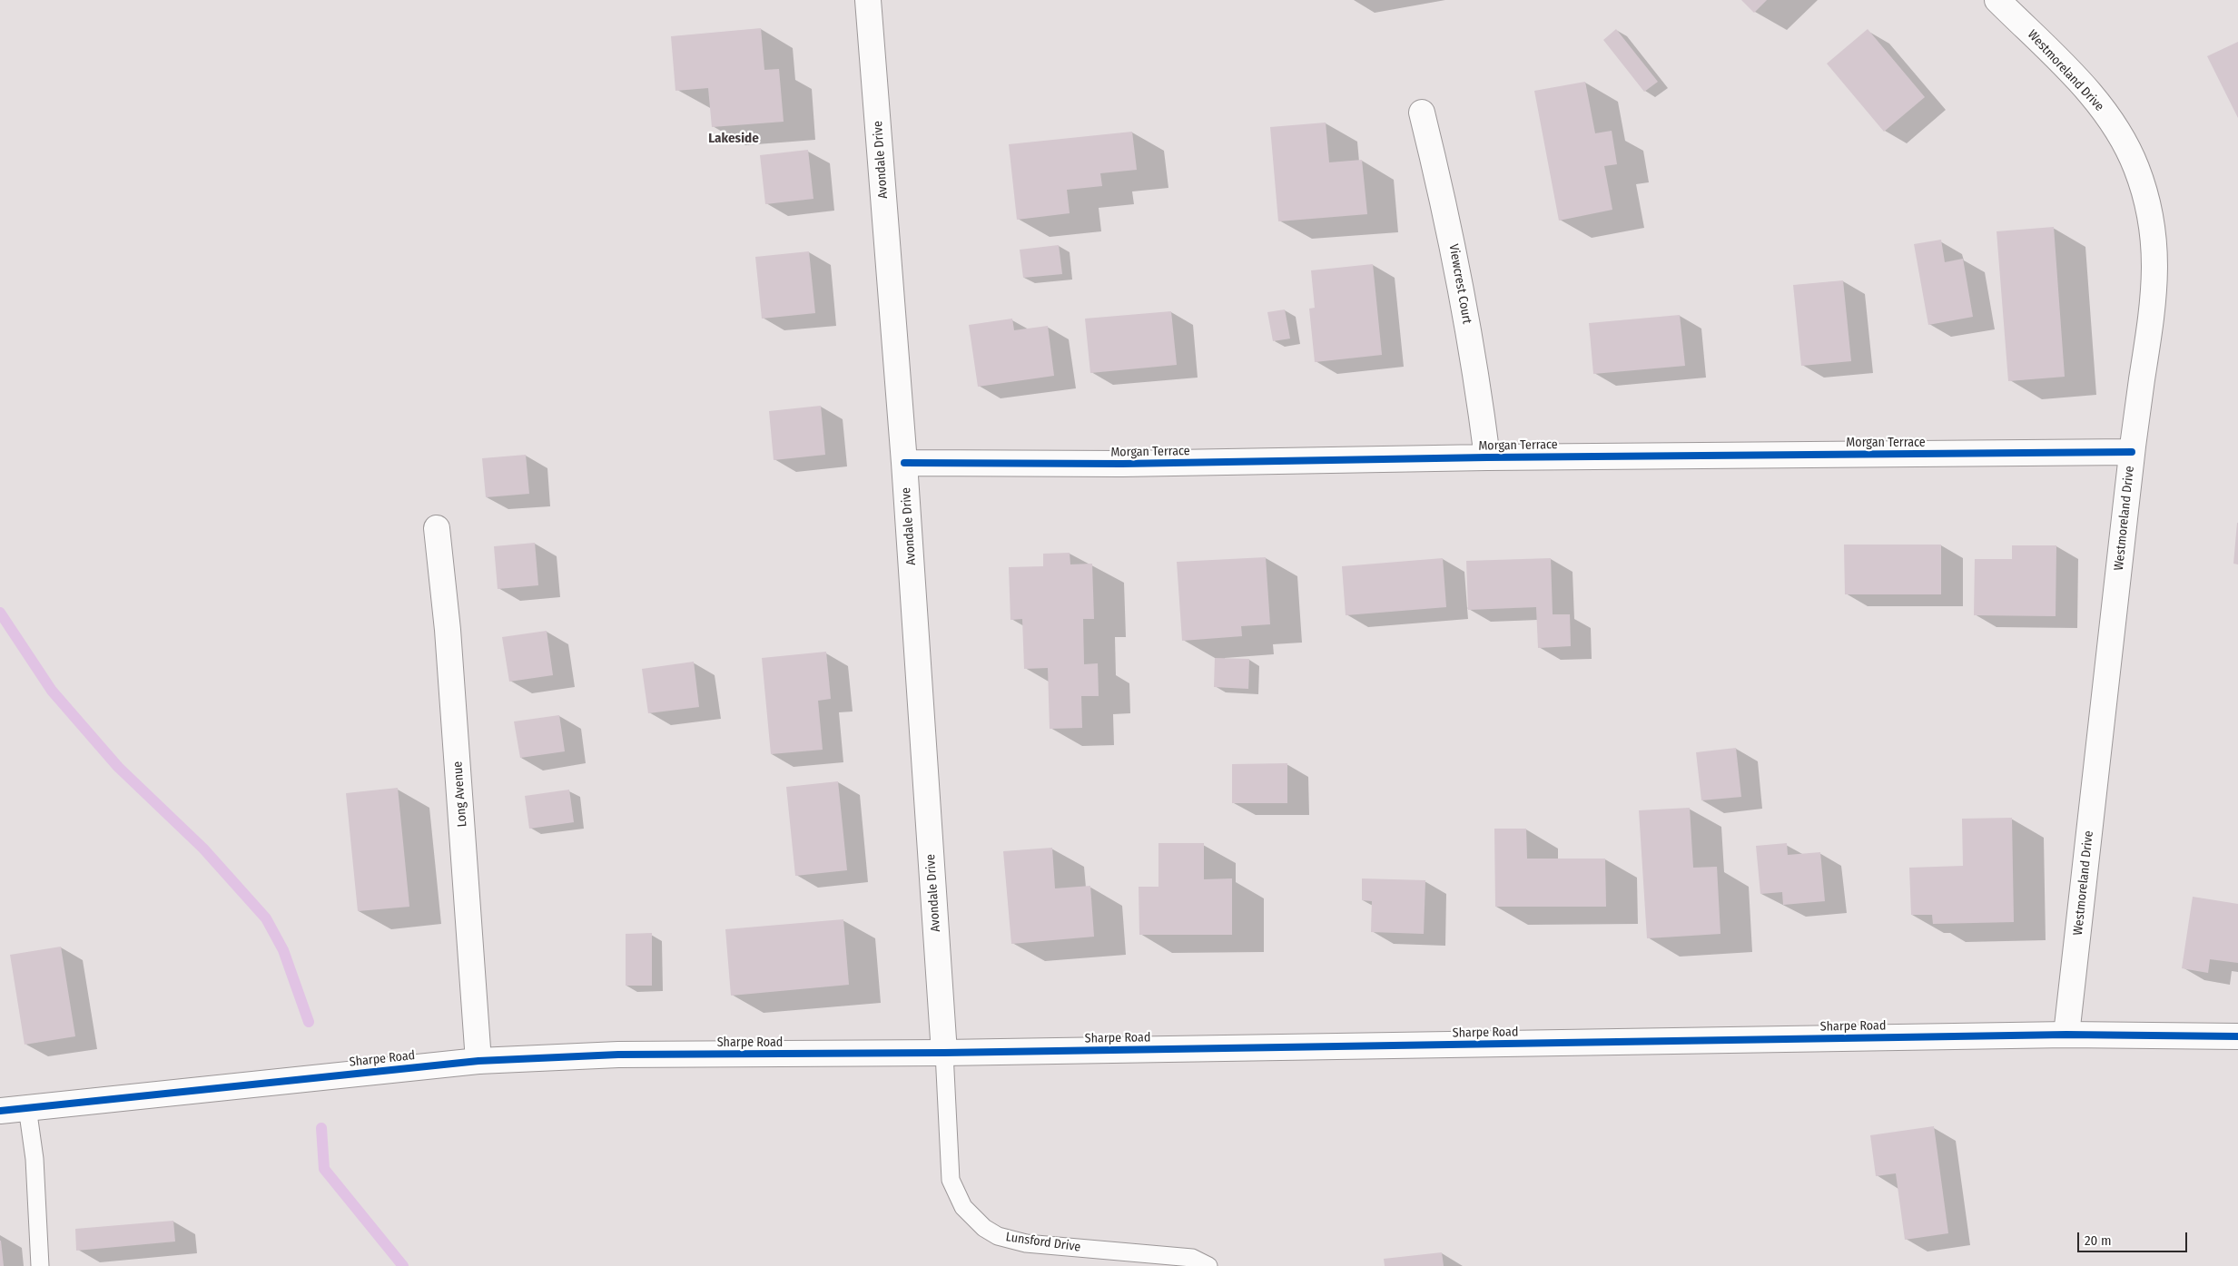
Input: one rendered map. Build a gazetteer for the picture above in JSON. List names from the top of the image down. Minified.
{"streets":{"street":["Westmoreland Drive","Avondale Drive","Viewcrest Court","Morgan Terrace","Long Avenue","Sharpe Road"],"lane":["Lunsford Drive"]},"crossings":[["Westmoreland Drive","Morgan Terrace"],["Westmoreland Drive","Sharpe Road"],["Avondale Drive","Morgan Terrace"],["Avondale Drive","Sharpe Road"],["Avondale Drive","Lunsford Drive"],["Viewcrest Court","Morgan Terrace"],["Long Avenue","Sharpe Road"],["Sharpe Road","Lunsford Drive"]],"districts":["Lakeside"],"scale_bar":"20 m"}
